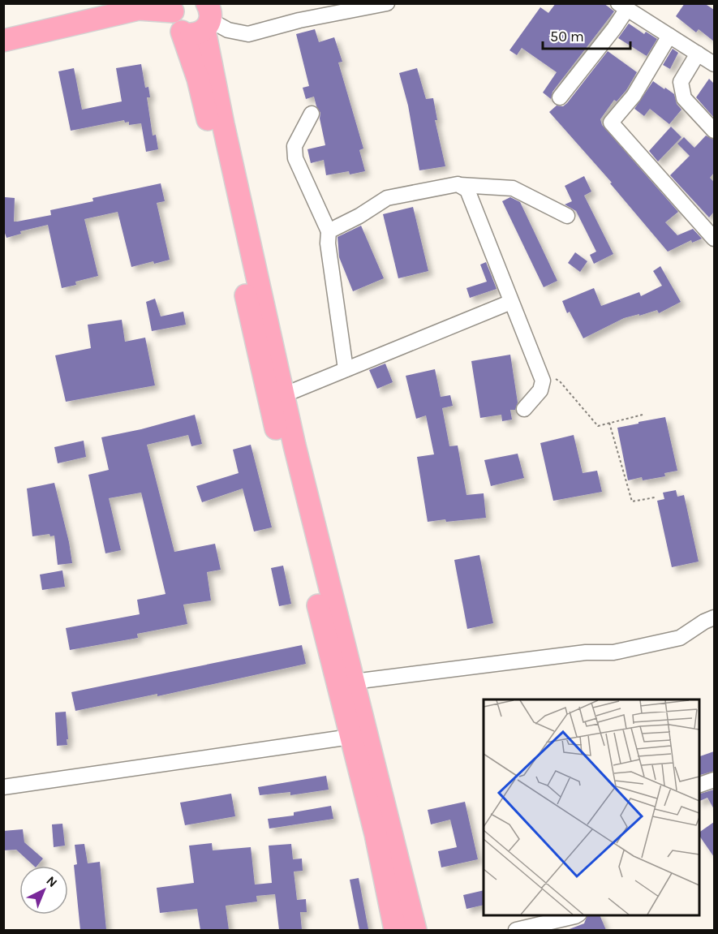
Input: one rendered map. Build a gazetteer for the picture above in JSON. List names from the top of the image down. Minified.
{"scale_bar":"50 m","north":"top right"}
